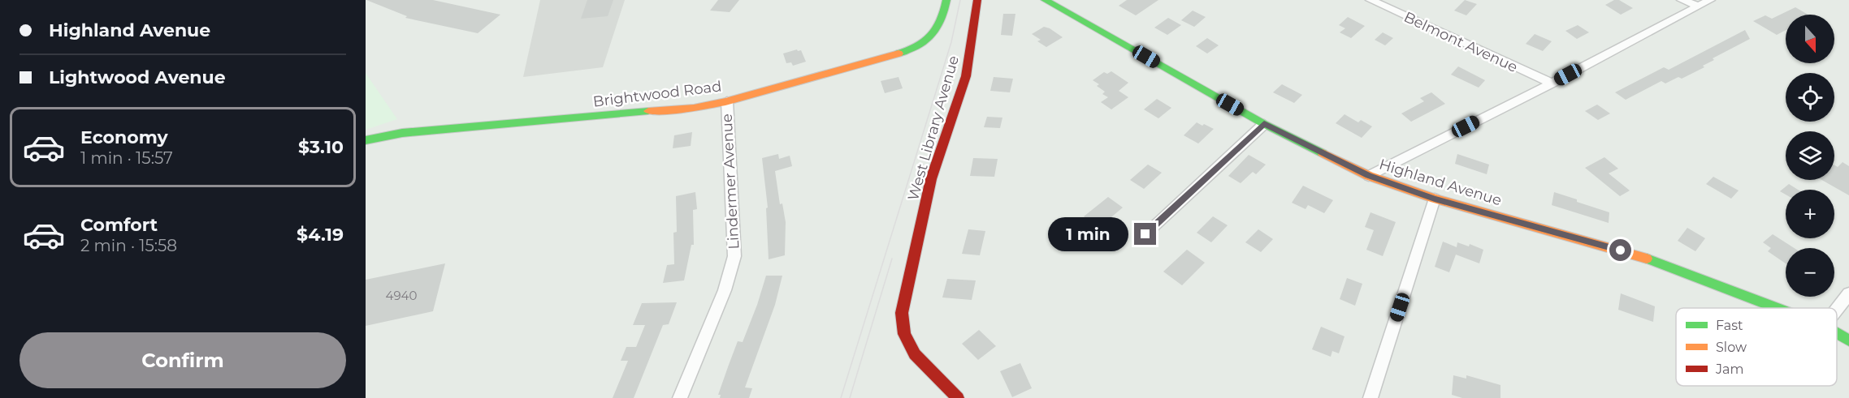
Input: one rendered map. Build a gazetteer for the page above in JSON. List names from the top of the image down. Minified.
{"streets":{"street":["Belmont Avenue","Brightwood Road","West Library Avenue","Lindermer Avenue","Highland Avenue"]},"crossings":[["Brightwood Road","Lindermer Avenue"]],"house_numbers":["4940"],"legend":["Fast","Slow","Jam"],"north":"bottom","page":{"banner":["Highland Avenue","Lightwood Avenue"],"map_buttons":["+","−"],"list":[{"name":"Economy","note":"1 min · 15:57","value":"$3.10"},{"name":"Comfort","note":"2 min · 15:58","value":"$4.19"}],"bubble":"1 min","buttons":"Confirm"}}
